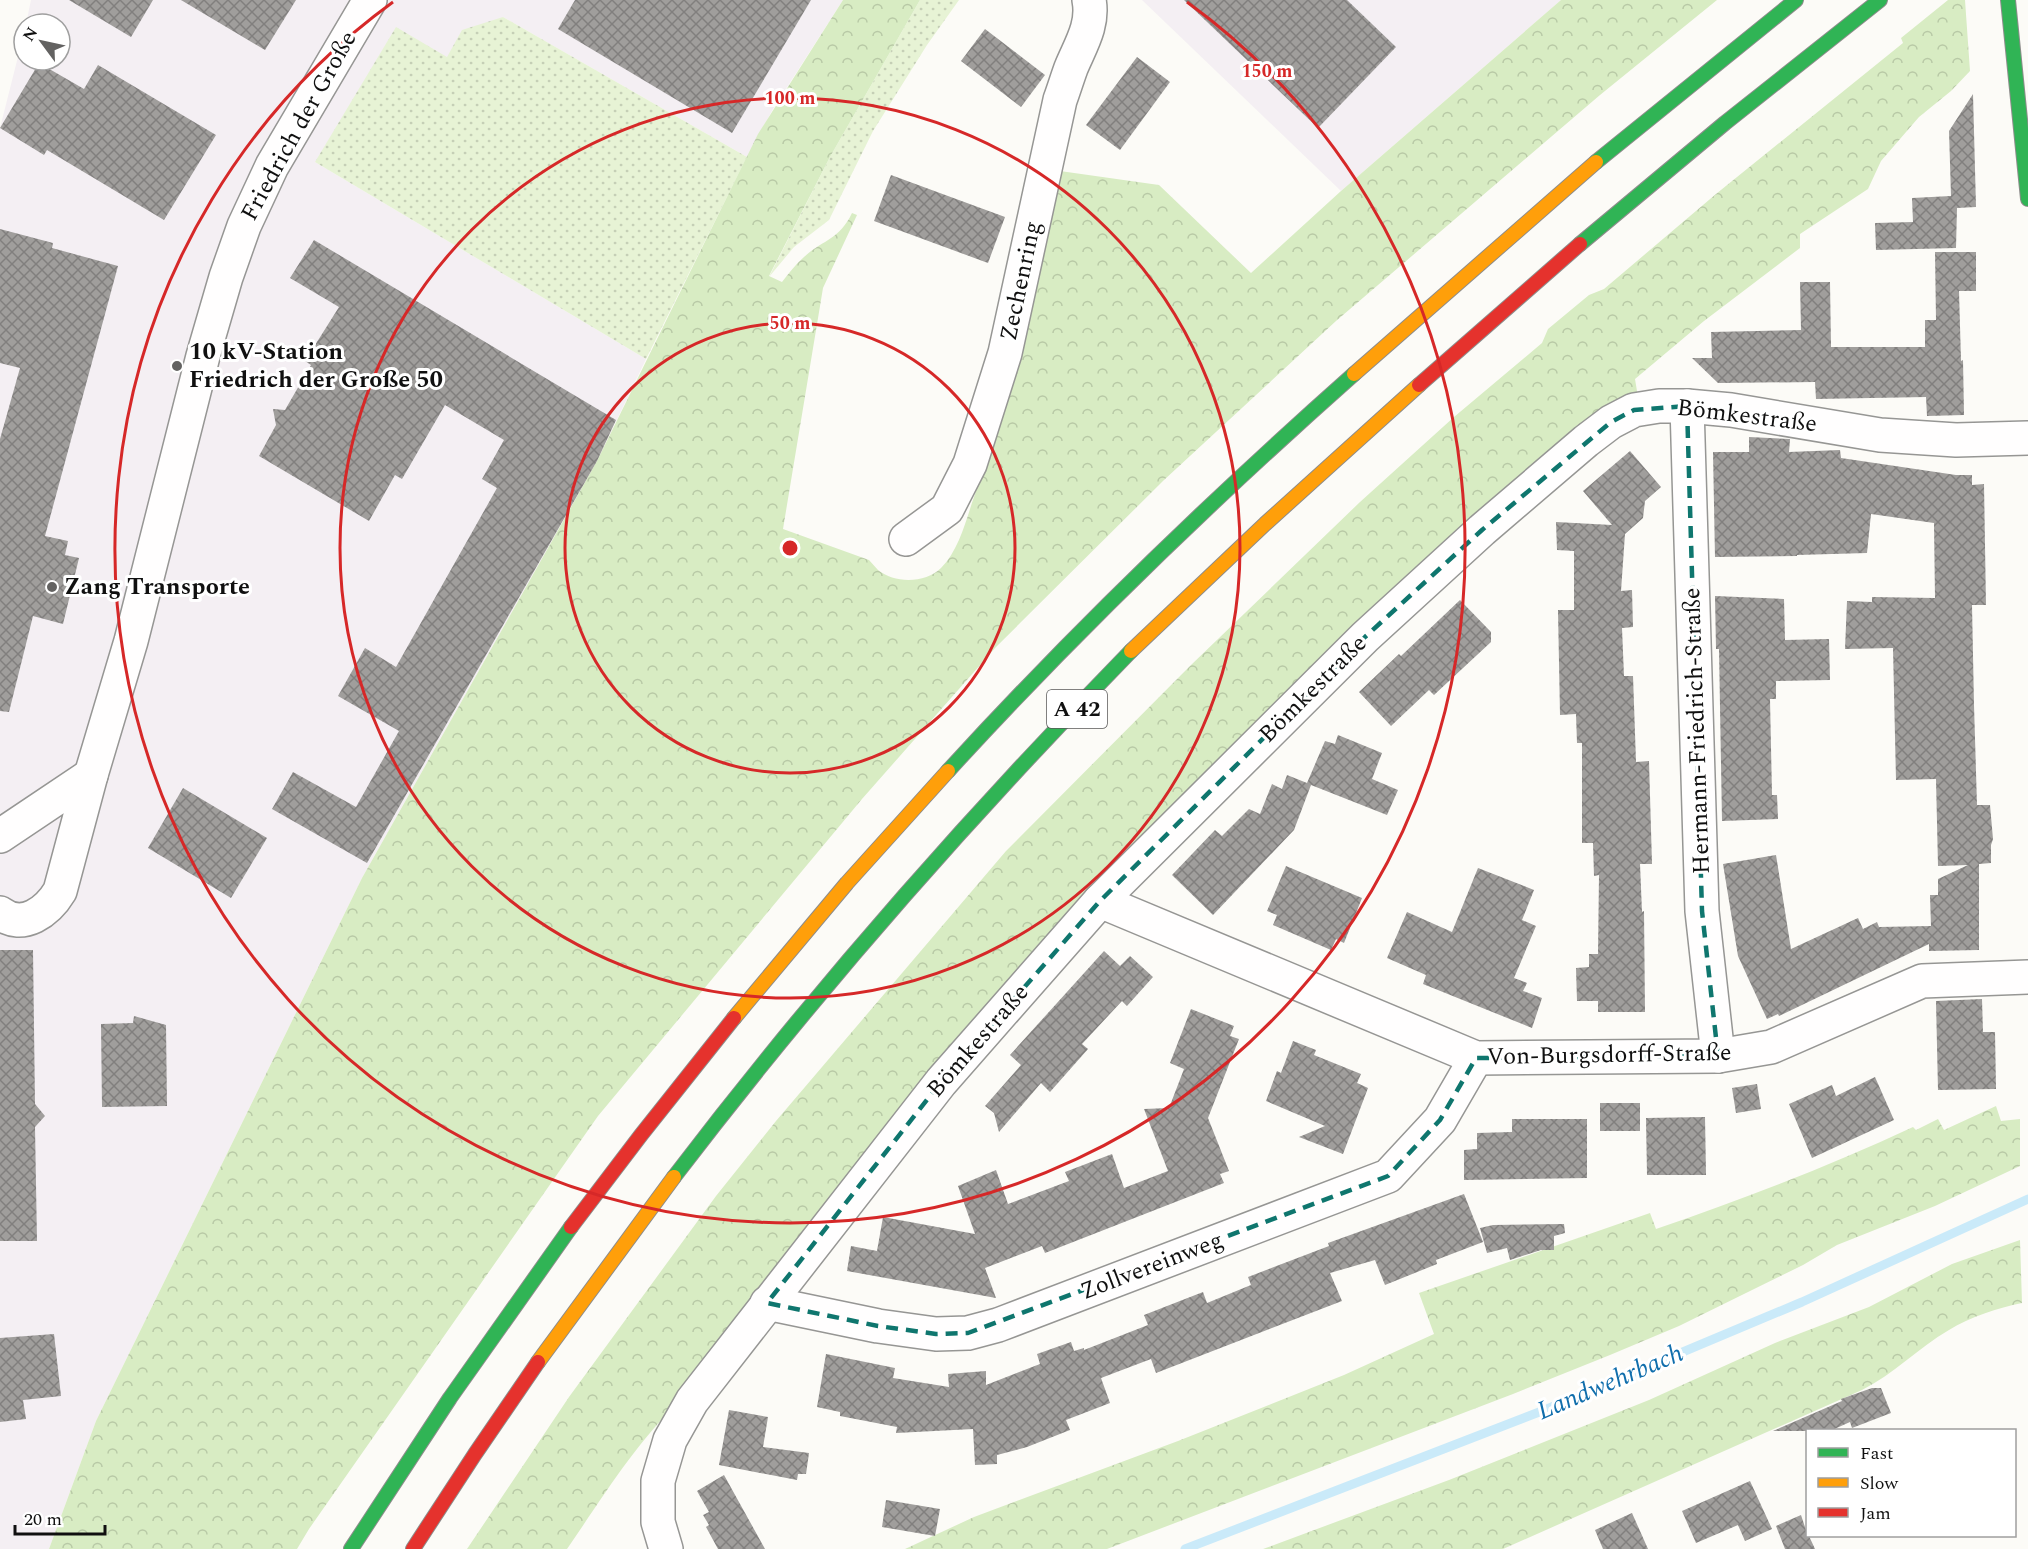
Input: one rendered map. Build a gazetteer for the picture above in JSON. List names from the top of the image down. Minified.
{"streets":{"main road":["A 42"],"street":["Friedrich der Große","Zechenring","Bömkestraße","Hermann-Friedrich-Straße","Von-Burgsdorff-Straße","Zollvereinweg"]},"crossings":[["Bömkestraße","Hermann-Friedrich-Straße"],["Bömkestraße","Von-Burgsdorff-Straße"],["Bömkestraße","Zollvereinweg"],["Hermann-Friedrich-Straße","Von-Burgsdorff-Straße"],["Von-Burgsdorff-Straße","Zollvereinweg"]],"water":["Landwehrbach"],"places":["10 kV-Station Friedrich der Große 50","Zang Transporte"],"legend":["Fast","Slow","Jam"],"scale_bar":"20 m","north":"top left","rings":["150 m","100 m","50 m"]}
